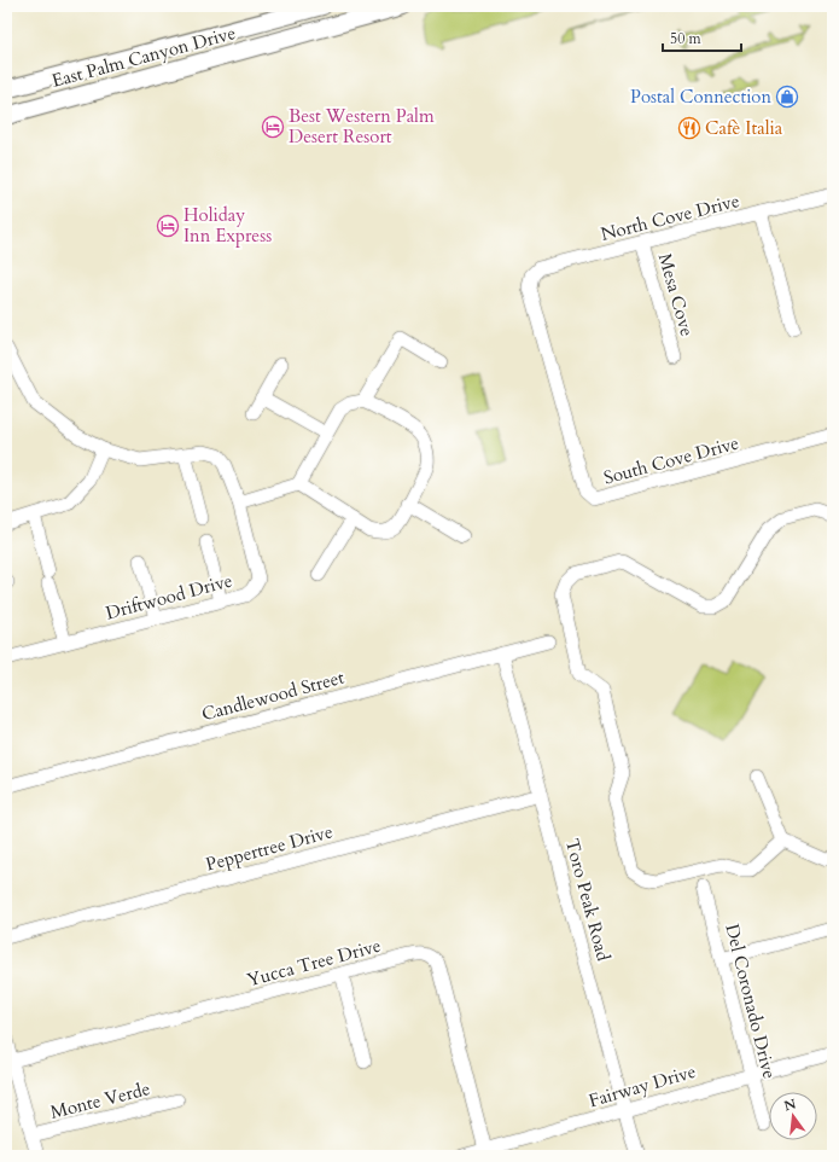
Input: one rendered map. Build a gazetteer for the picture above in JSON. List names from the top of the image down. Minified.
{"streets":{"main road":["East Palm Canyon Drive"],"street":["North Cove Drive","Mesa Cove","South Cove Drive","Driftwood Drive","Candlewood Street","Peppertree Drive","Toro Peak Road","Yucca Tree Drive","Del Coronado Drive","Fairway Drive","Monte Verde"]},"crossings":[["North Cove Drive","Mesa Cove"],["North Cove Drive","South Cove Drive"],["Candlewood Street","Toro Peak Road"],["Peppertree Drive","Toro Peak Road"],["Toro Peak Road","Fairway Drive"],["Yucca Tree Drive","Fairway Drive"],["Del Coronado Drive","Fairway Drive"]],"places":{"shop":["Postal Connection"],"hotel":["Best Western Palm Desert Resort","Holiday Inn Express"],"restaurant":["Cafè Italia"]},"scale_bar":"50 m","north":"top"}
